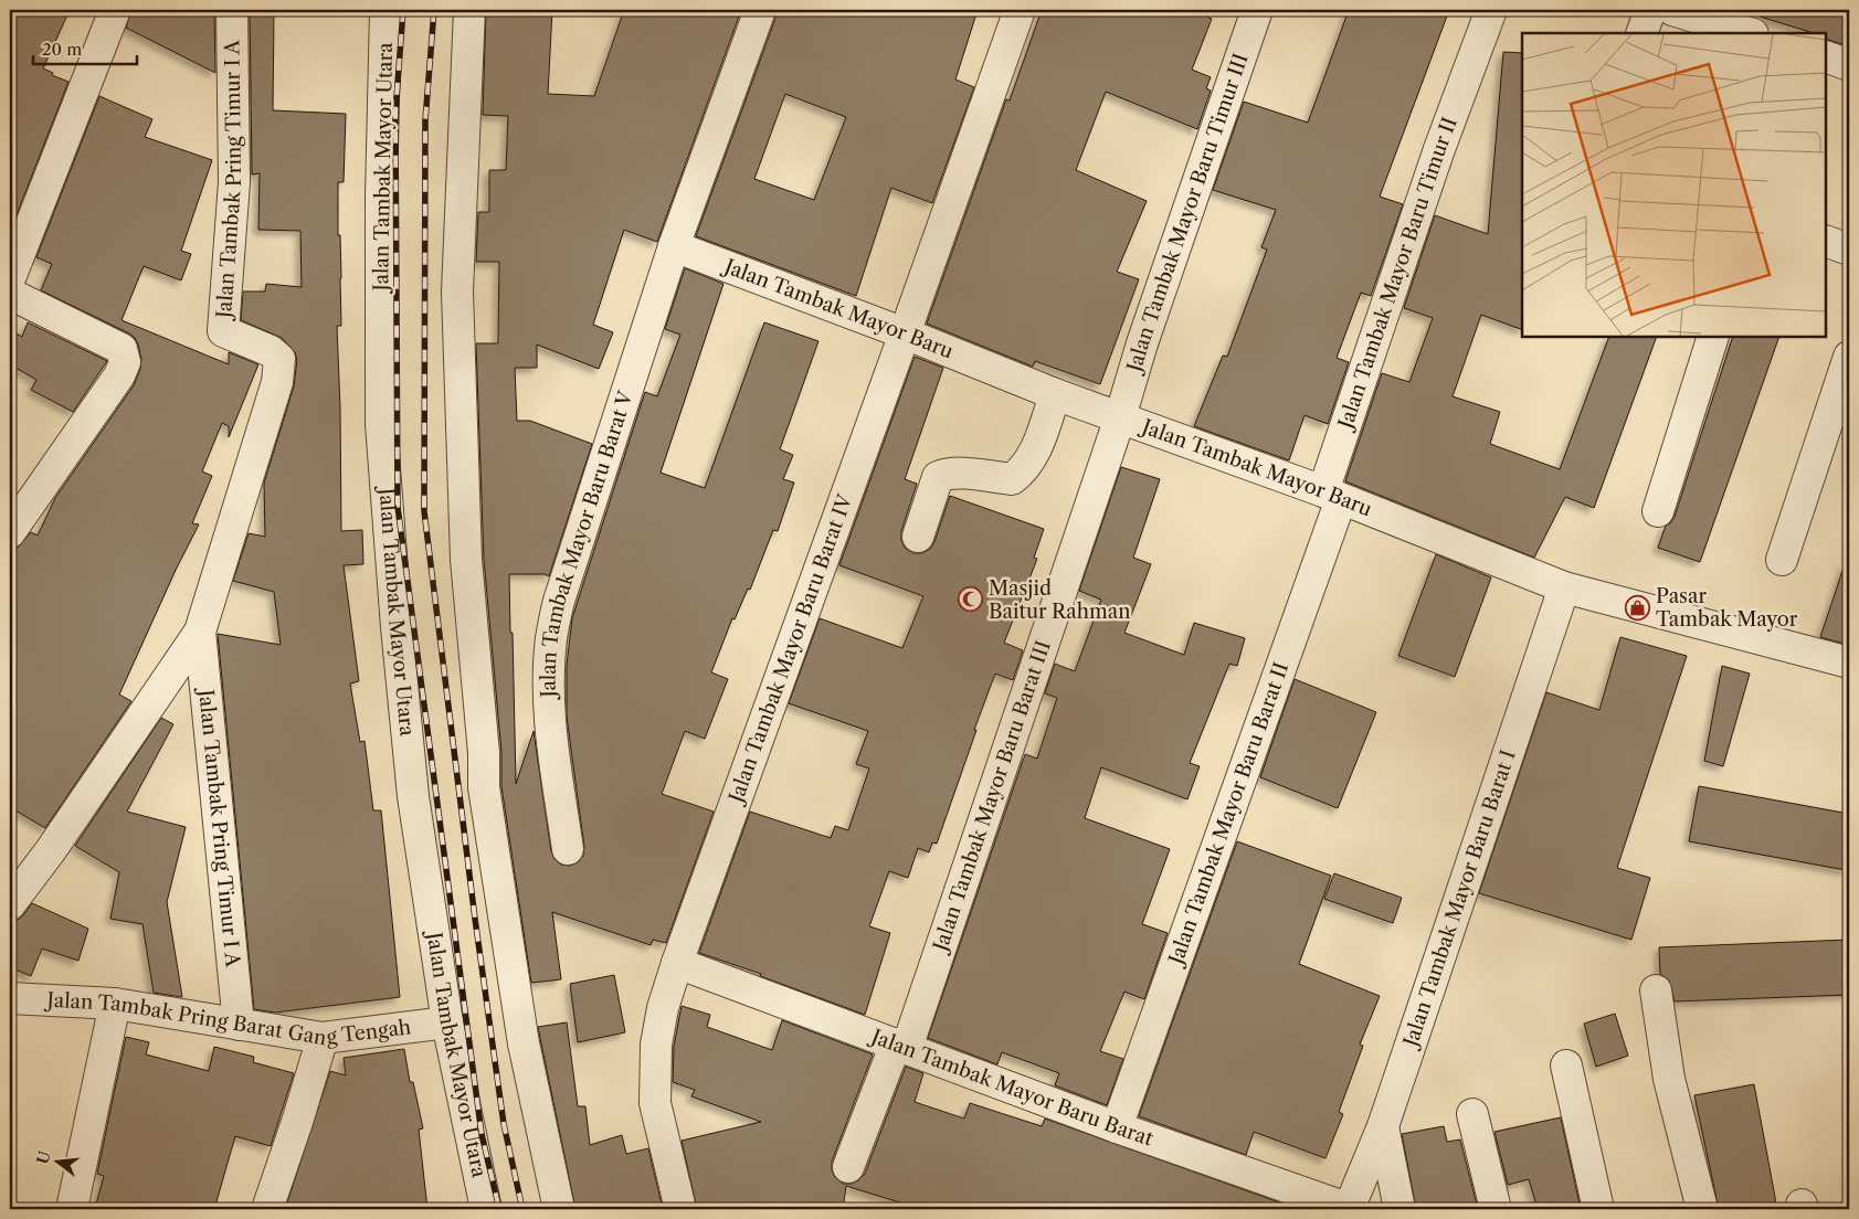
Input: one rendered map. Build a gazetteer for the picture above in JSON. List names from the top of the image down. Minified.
{"streets":{"street":["Jalan Tambak Mayor Utara","Jalan Tambak Pring Timur I A","Jalan Tambak Mayor Baru Timur III","Jalan Tambak Mayor Baru Timur II","Jalan Tambak Mayor Baru","Jalan Tambak Mayor Baru Barat V","Jalan Tambak Mayor Baru Barat IV","Jalan Tambak Mayor Baru Barat III","Jalan Tambak Mayor Baru Barat II","Jalan Tambak Mayor Baru Barat I","Jalan Tambak Pring Barat Gang Tengah","Jalan Tambak Mayor Baru Barat"]},"crossings":[["Jalan Tambak Mayor Utara","Jalan Tambak Pring Barat Gang Tengah"],["Jalan Tambak Pring Timur I A","Jalan Tambak Pring Barat Gang Tengah"],["Jalan Tambak Mayor Baru Timur III","Jalan Tambak Mayor Baru"],["Jalan Tambak Mayor Baru Timur III","Jalan Tambak Mayor Baru Barat III"],["Jalan Tambak Mayor Baru Timur II","Jalan Tambak Mayor Baru"],["Jalan Tambak Mayor Baru Timur II","Jalan Tambak Mayor Baru Barat II"],["Jalan Tambak Mayor Baru","Jalan Tambak Mayor Baru Barat V"],["Jalan Tambak Mayor Baru","Jalan Tambak Mayor Baru Barat IV"],["Jalan Tambak Mayor Baru","Jalan Tambak Mayor Baru Barat III"],["Jalan Tambak Mayor Baru","Jalan Tambak Mayor Baru Barat II"],["Jalan Tambak Mayor Baru","Jalan Tambak Mayor Baru Barat I"],["Jalan Tambak Mayor Baru Barat IV","Jalan Tambak Mayor Baru Barat"],["Jalan Tambak Mayor Baru Barat III","Jalan Tambak Mayor Baru Barat"],["Jalan Tambak Mayor Baru Barat II","Jalan Tambak Mayor Baru Barat"],["Jalan Tambak Mayor Baru Barat I","Jalan Tambak Mayor Baru Barat"]],"places":{"mosque":["Masjid Baitur Rahman"],"shop":["Pasar Tambak Mayor"]},"scale_bar":"20 m","north":"left"}
